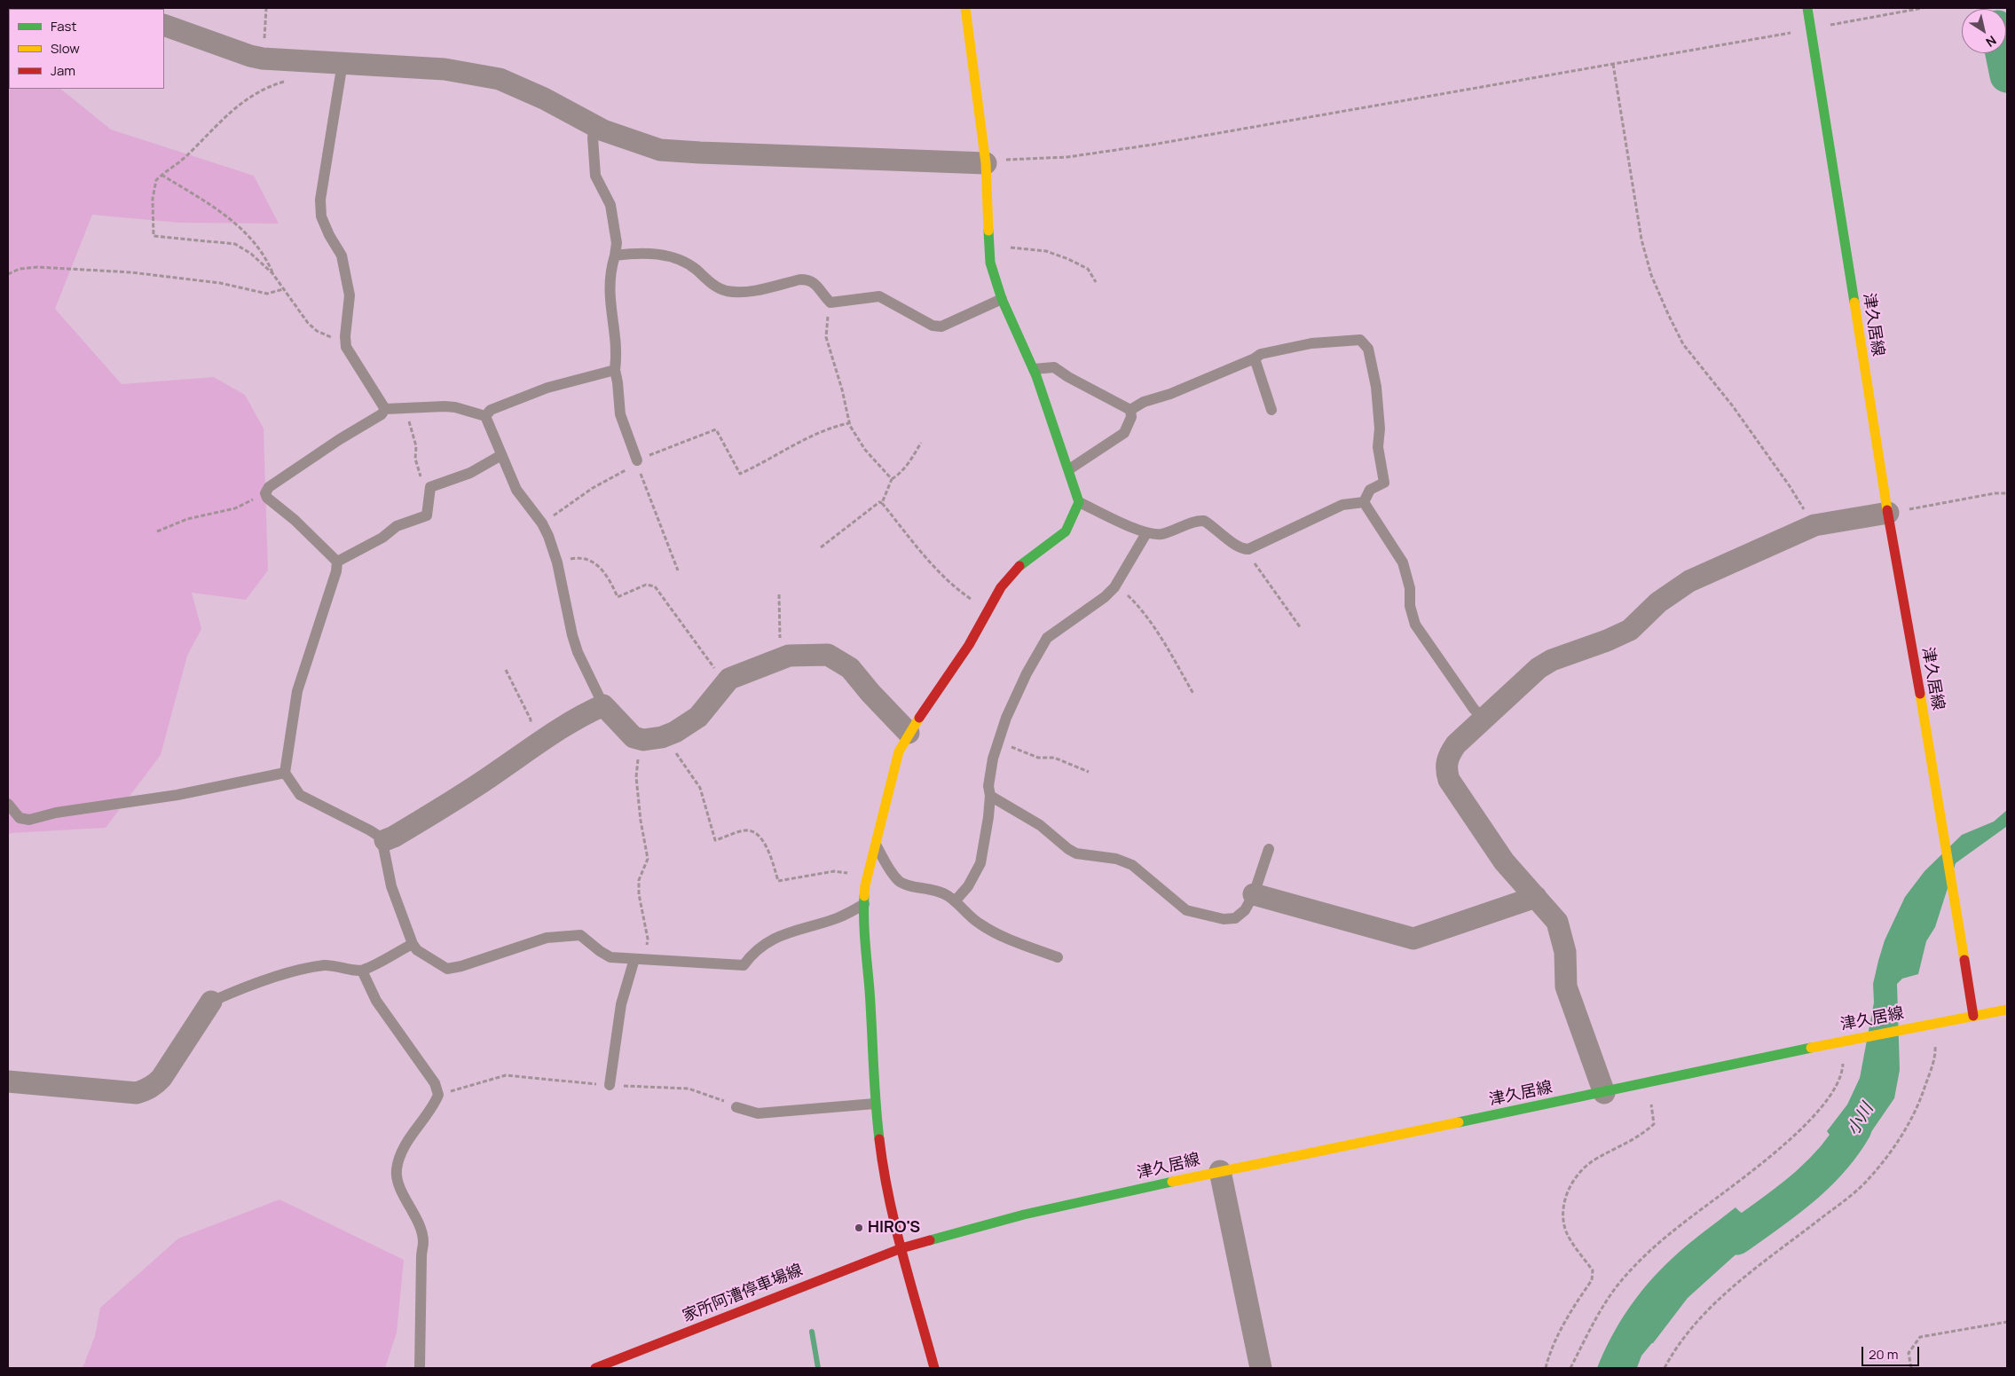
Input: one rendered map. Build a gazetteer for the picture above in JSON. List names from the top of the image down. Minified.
{"streets":{"main road":["津久居線","家所阿漕停車場線"]},"crossings":[["津久居線","家所阿漕停車場線"]],"water":["小川"],"places":["HIRO'S"],"legend":["Fast","Slow","Jam"],"scale_bar":"20 m","north":"bottom right"}
